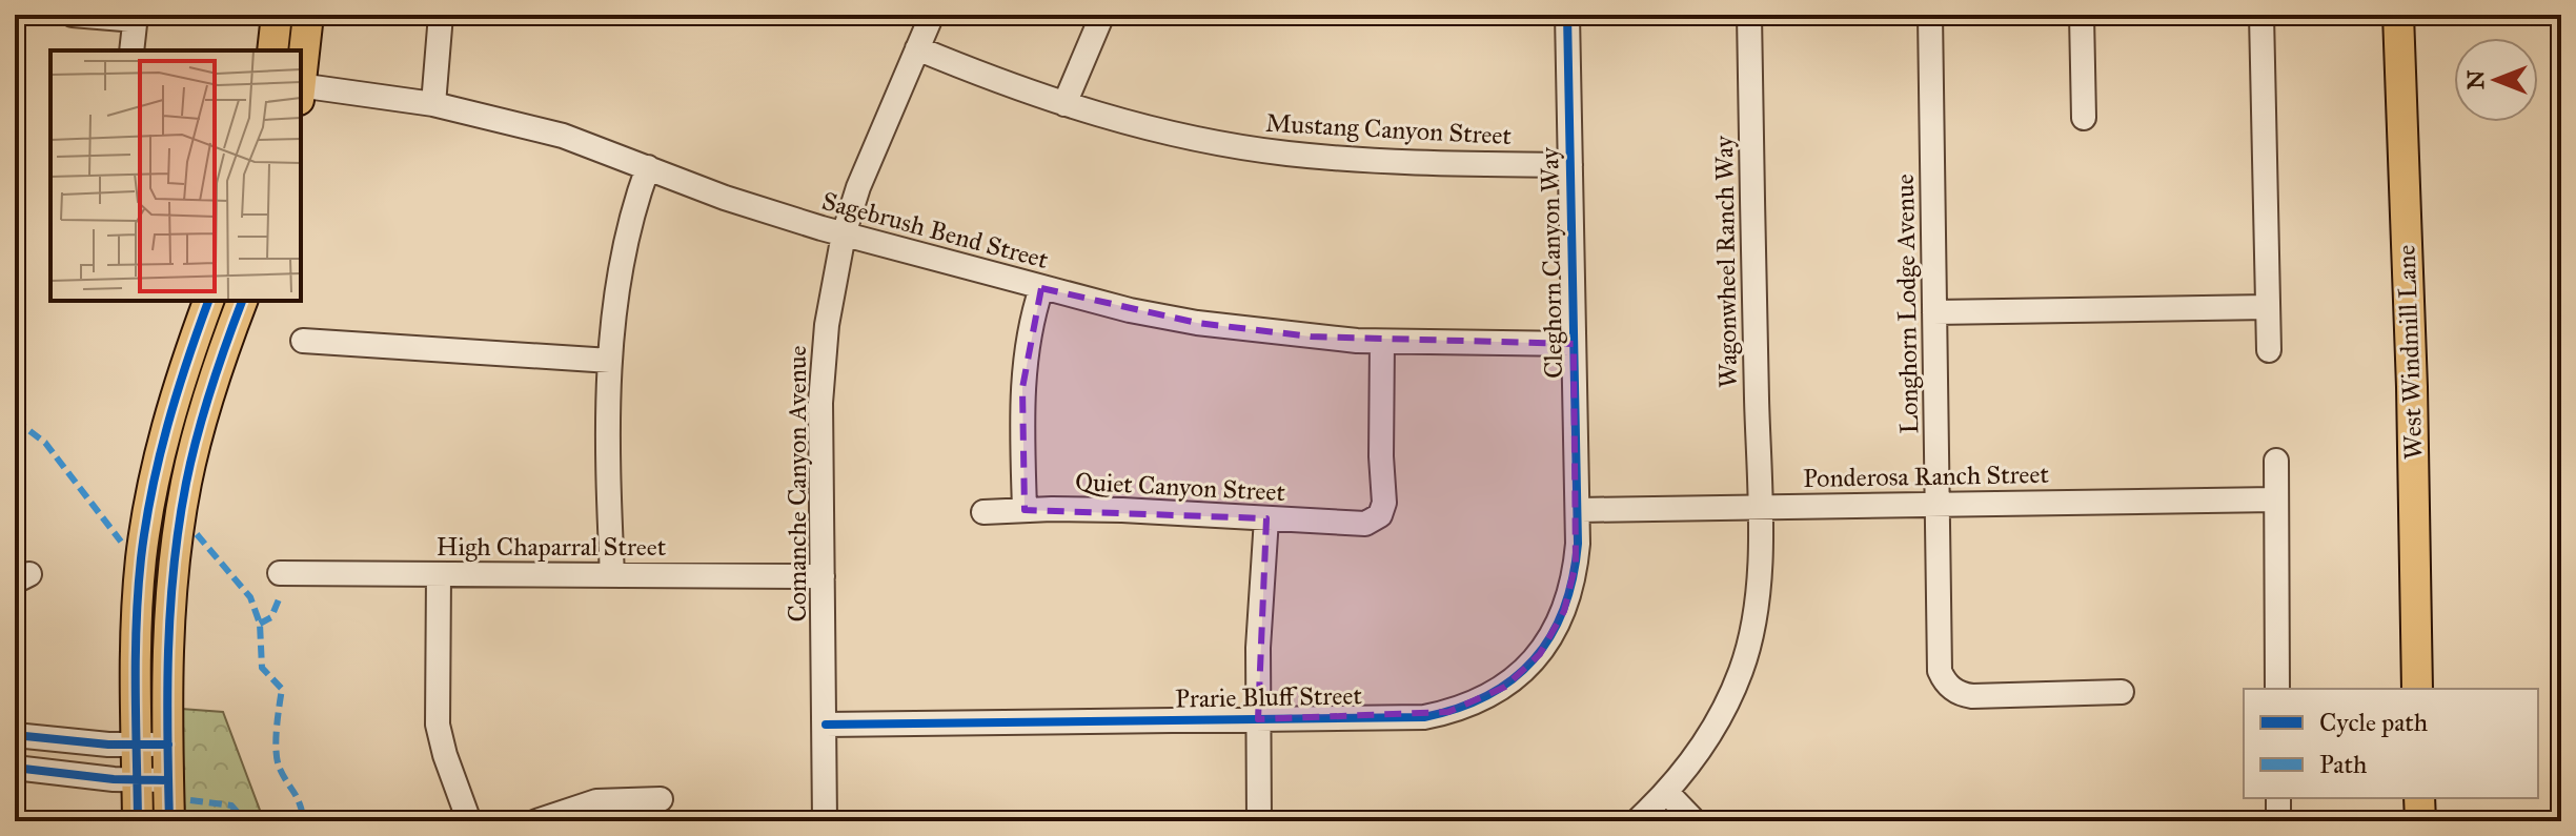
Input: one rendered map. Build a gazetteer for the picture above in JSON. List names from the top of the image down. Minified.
{"streets":{"main road":["West Windmill Lane"],"street":["Mustang Canyon Street","Sagebrush Bend Street","Wagonwheel Ranch Way","Cleghorn Canyon Way","Longhorn Lodge Avenue","Ponderosa Ranch Street","Comanche Canyon Avenue","Quiet Canyon Street","High Chaparral Street","Prarie Bluff Street"]},"crossings":[["Mustang Canyon Street","Cleghorn Canyon Way"],["Mustang Canyon Street","Comanche Canyon Avenue"],["Sagebrush Bend Street","Cleghorn Canyon Way"],["Sagebrush Bend Street","Comanche Canyon Avenue"],["Sagebrush Bend Street","Quiet Canyon Street"],["Wagonwheel Ranch Way","Ponderosa Ranch Street"],["Cleghorn Canyon Way","Ponderosa Ranch Street"],["Cleghorn Canyon Way","Prarie Bluff Street"],["Longhorn Lodge Avenue","Ponderosa Ranch Street"],["Ponderosa Ranch Street","Prarie Bluff Street"],["Comanche Canyon Avenue","High Chaparral Street"],["Comanche Canyon Avenue","Prarie Bluff Street"]],"legend":["Cycle path","Path"],"north":"left"}
